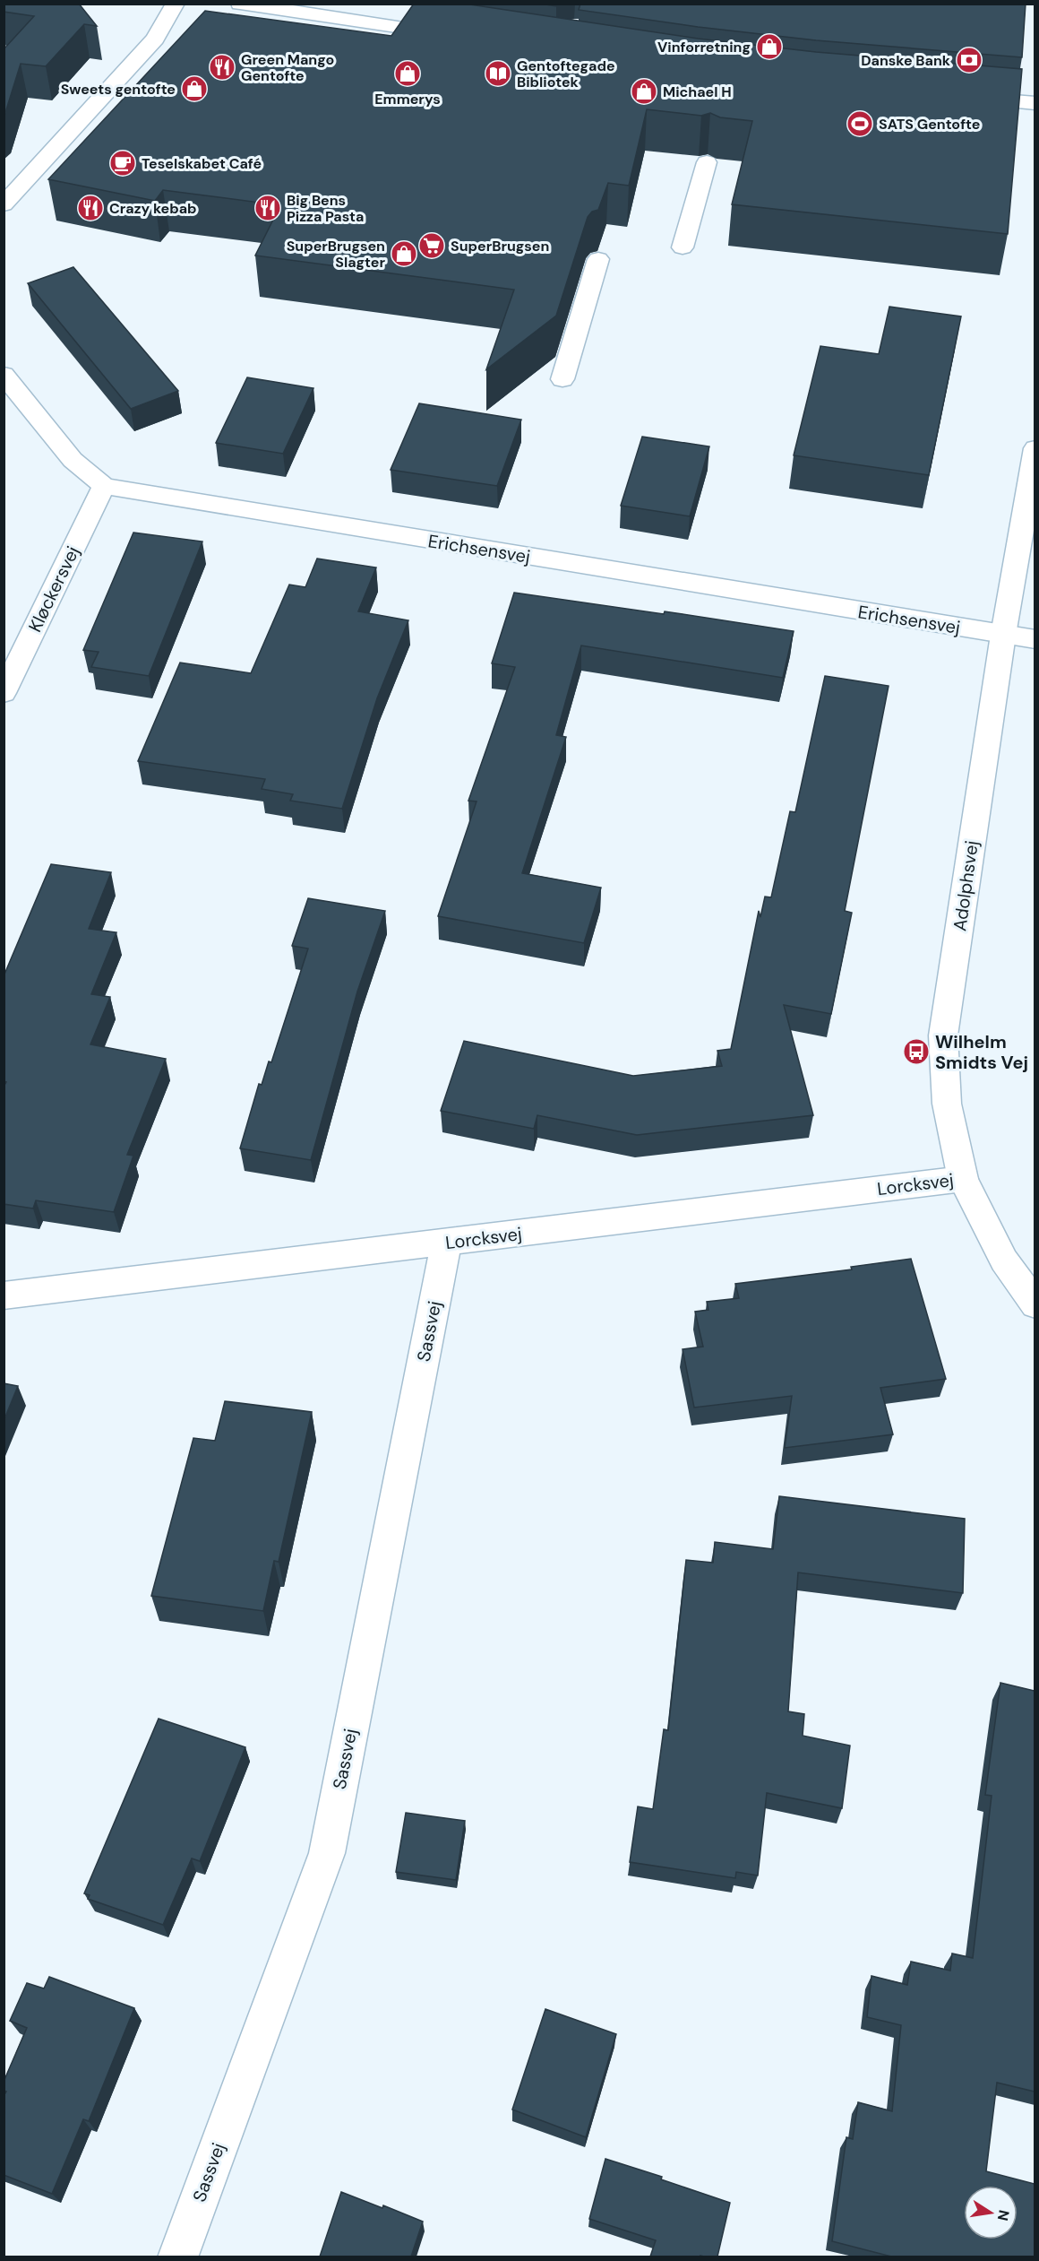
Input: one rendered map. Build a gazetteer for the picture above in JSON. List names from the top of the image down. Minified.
{"streets":{"street":["Erichsensvej","Kløckersvej","Adolphsvej","Lorcksvej","Sassvej"]},"crossings":[["Erichsensvej","Kløckersvej"],["Erichsensvej","Adolphsvej"],["Adolphsvej","Lorcksvej"],["Lorcksvej","Sassvej"]],"places":{"shop":["Vinforretning","Emmerys","Sweets gentofte","Michael H","SuperBrugsen Slagter"],"bank":["Danske Bank"],"restaurant":["Green Mango Gentofte","Crazy kebab","Big Bens Pizza Pasta"],"library":["Gentoftegade Bibliotek"],"sports":["SATS Gentofte"],"cafe":["Teselskabet Café"],"supermarket":["SuperBrugsen"],"bus stop":["Wilhelm Smidts Vej"]},"north":"right"}
